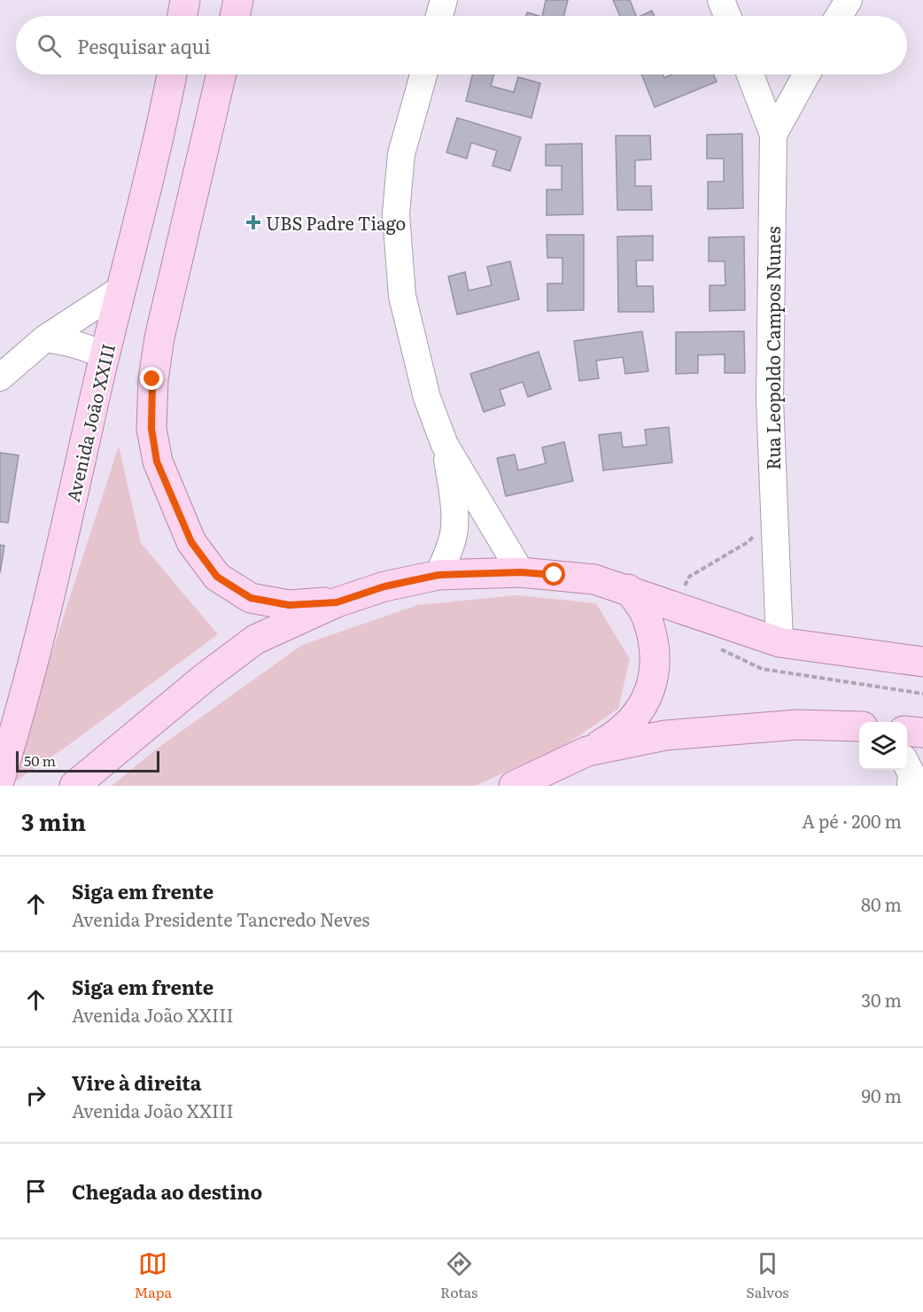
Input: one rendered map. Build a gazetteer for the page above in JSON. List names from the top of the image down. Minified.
{"streets":{"main road":["Avenida João XXIII"],"street":["Rua Leopoldo Campos Nunes"]},"places":{"health":["UBS Padre Tiago"]},"scale_bar":"50 m","page":{"search":"Pesquisar aqui","scale":"50 m","heading":["3 min","A pé · 200 m"],"list":[["Siga em frente","Avenida Presidente Tancredo Neves","80 m"],["Siga em frente","Avenida João XXIII","30 m"],["Vire à direita","Avenida João XXIII","90 m"],"Chegada ao destino"],"nav":["Mapa","Rotas","Salvos"]}}
